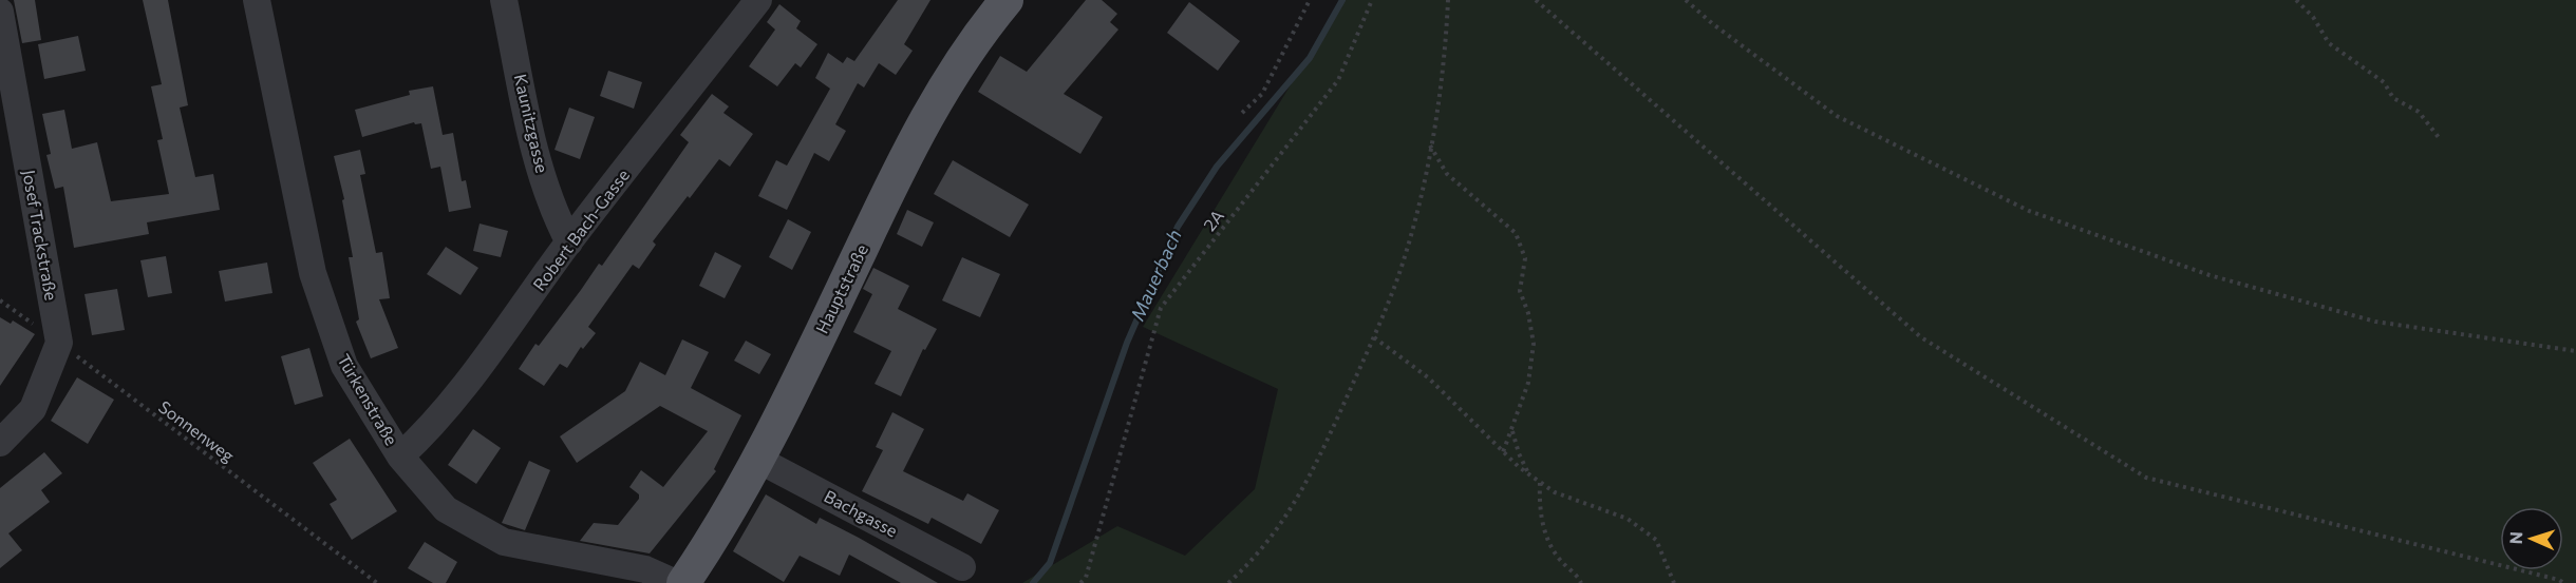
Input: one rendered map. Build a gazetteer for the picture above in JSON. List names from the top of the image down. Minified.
{"streets":{"main road":["Hauptstraße"],"street":["Kaunitzgasse","Robert Bach-Gasse","Josef Trackstraße","Türkenstraße","Bachgasse"],"path":["2A","Sonnenweg"]},"crossings":[["Kaunitzgasse","Robert Bach-Gasse"],["Robert Bach-Gasse","Türkenstraße"],["Josef Trackstraße","Sonnenweg"],["Hauptstraße","Bachgasse"]],"water":["Mauerbach"],"north":"left"}
